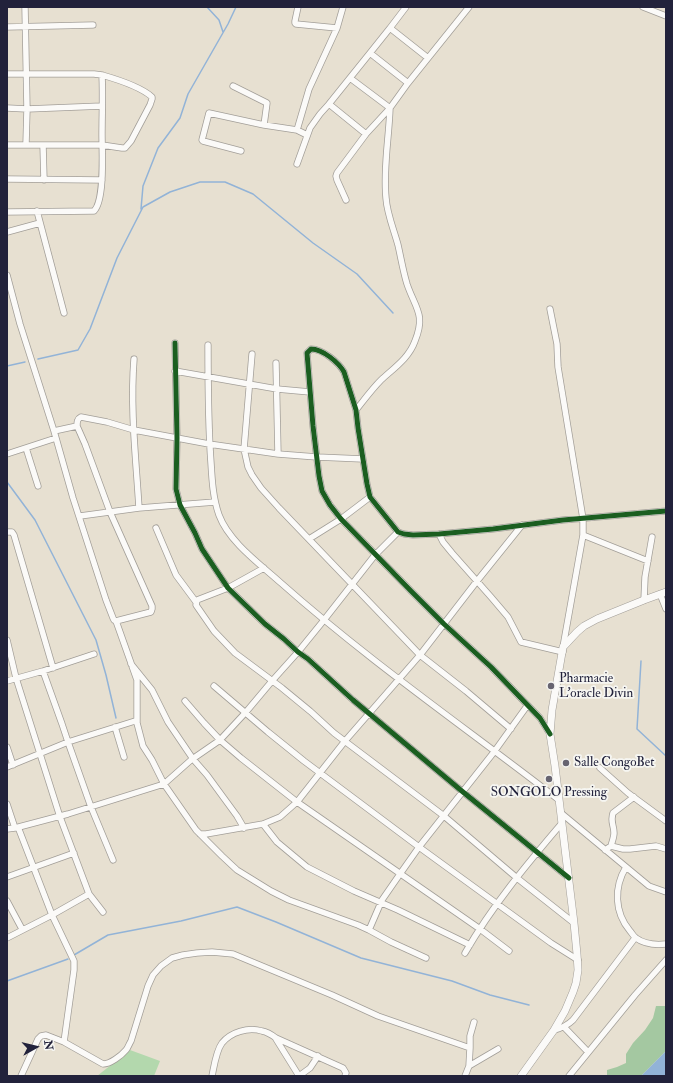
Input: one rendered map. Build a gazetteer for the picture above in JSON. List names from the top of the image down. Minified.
{"places":["Pharmacie L'oracle Divin","Salle CongoBet","SONGOLO Pressing"],"north":"right"}
